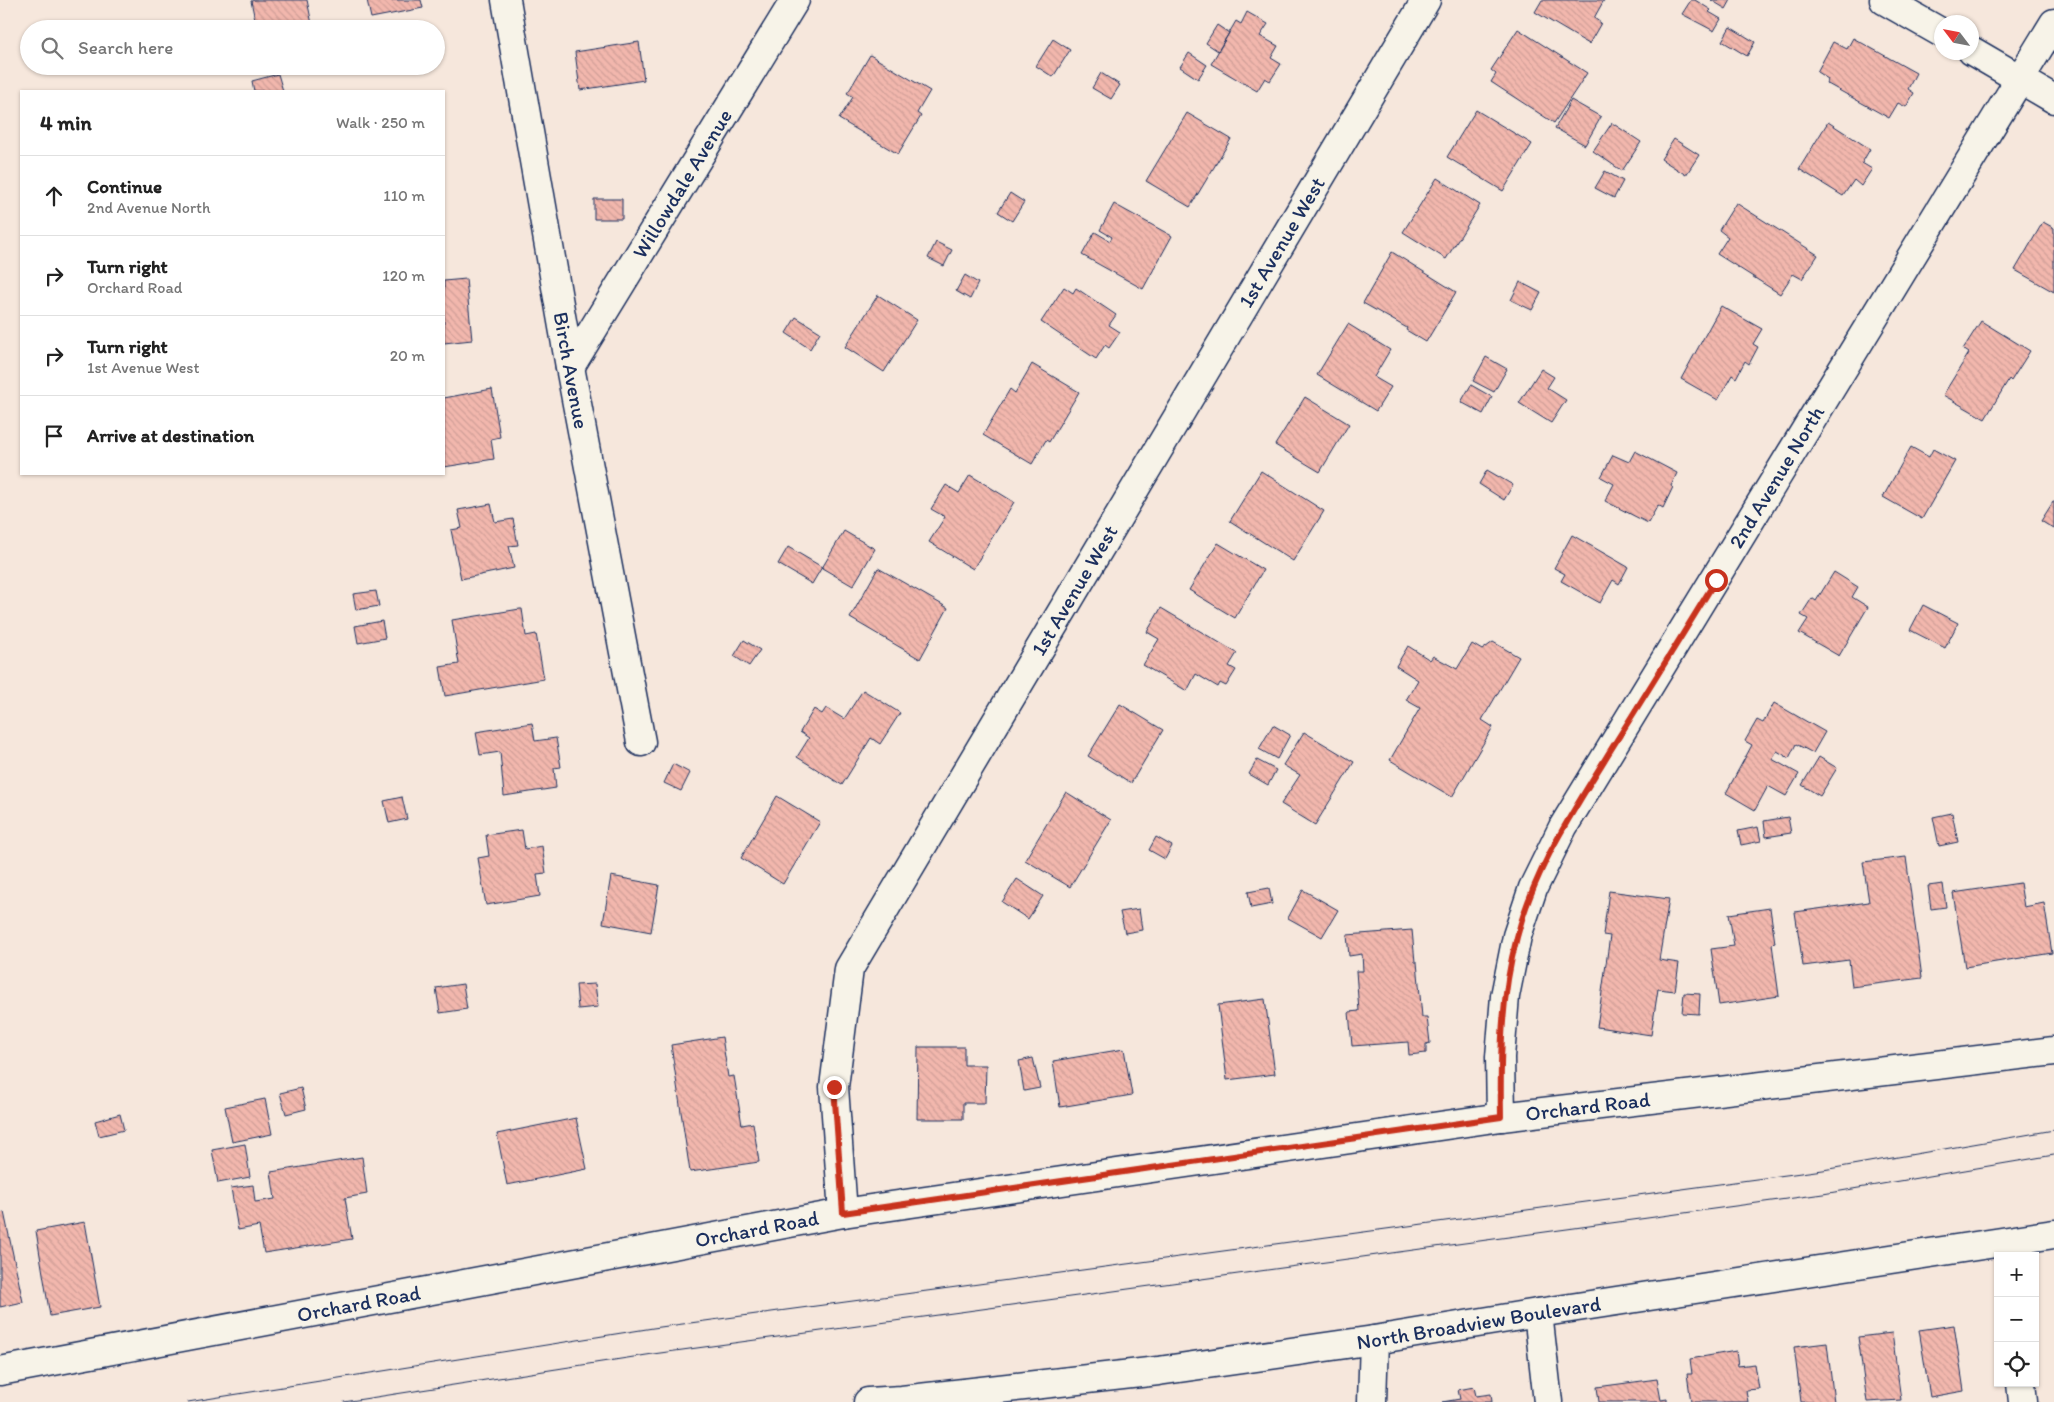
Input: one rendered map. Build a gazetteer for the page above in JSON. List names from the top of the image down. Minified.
{"streets":{"street":["Willowdale Avenue","1st Avenue West","Birch Avenue","2nd Avenue North","Orchard Road","North Broadview Boulevard"]},"crossings":[["Willowdale Avenue","Birch Avenue"],["1st Avenue West","Orchard Road"],["2nd Avenue North","Orchard Road"]],"north":"top left","page":{"search":"Search here","heading":["4 min","Walk · 250 m"],"list":[["Continue","2nd Avenue North","110 m"],["Turn right","Orchard Road","120 m"],["Turn right","1st Avenue West","20 m"],"Arrive at destination"],"map_buttons":["+","−"]}}
